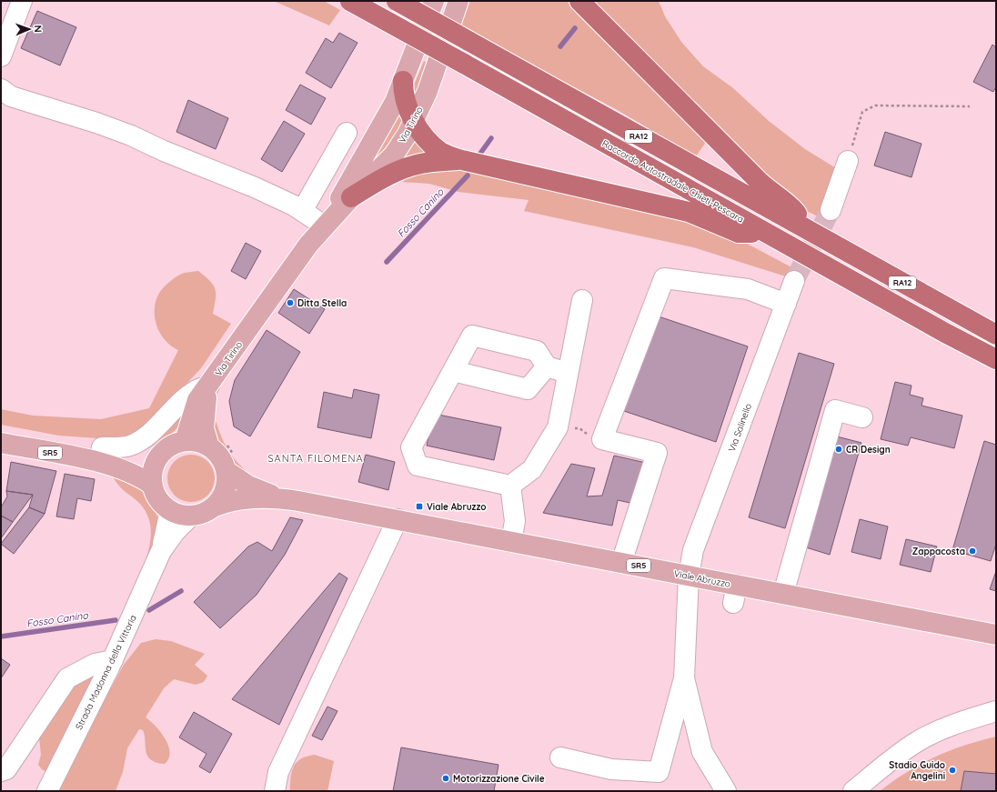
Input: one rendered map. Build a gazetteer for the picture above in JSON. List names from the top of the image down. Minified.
{"streets":{"highway":["RA12","Raccordo Autostradale Chieti-Pescara"],"main road":["Via Tirino","SR5","Viale Abruzzo"],"street":["Via Salinello","Strada Madonna della Vittoria"]},"crossings":[["Via Tirino","SR5"],["Via Tirino","Viale Abruzzo"],["Via Tirino","Strada Madonna della Vittoria"],["Via Salinello","Viale Abruzzo"],["SR5","Viale Abruzzo"],["SR5","Strada Madonna della Vittoria"],["Viale Abruzzo","Strada Madonna della Vittoria"]],"districts":["SANTA FILOMENA"],"water":["Fosso Canino"],"places":{"other":["Ditta Stella","CR Design","Zappacosta","Stadio Guido Angelini","Motorizzazione Civile"],"transit":["Viale Abruzzo"]},"north":"right"}
